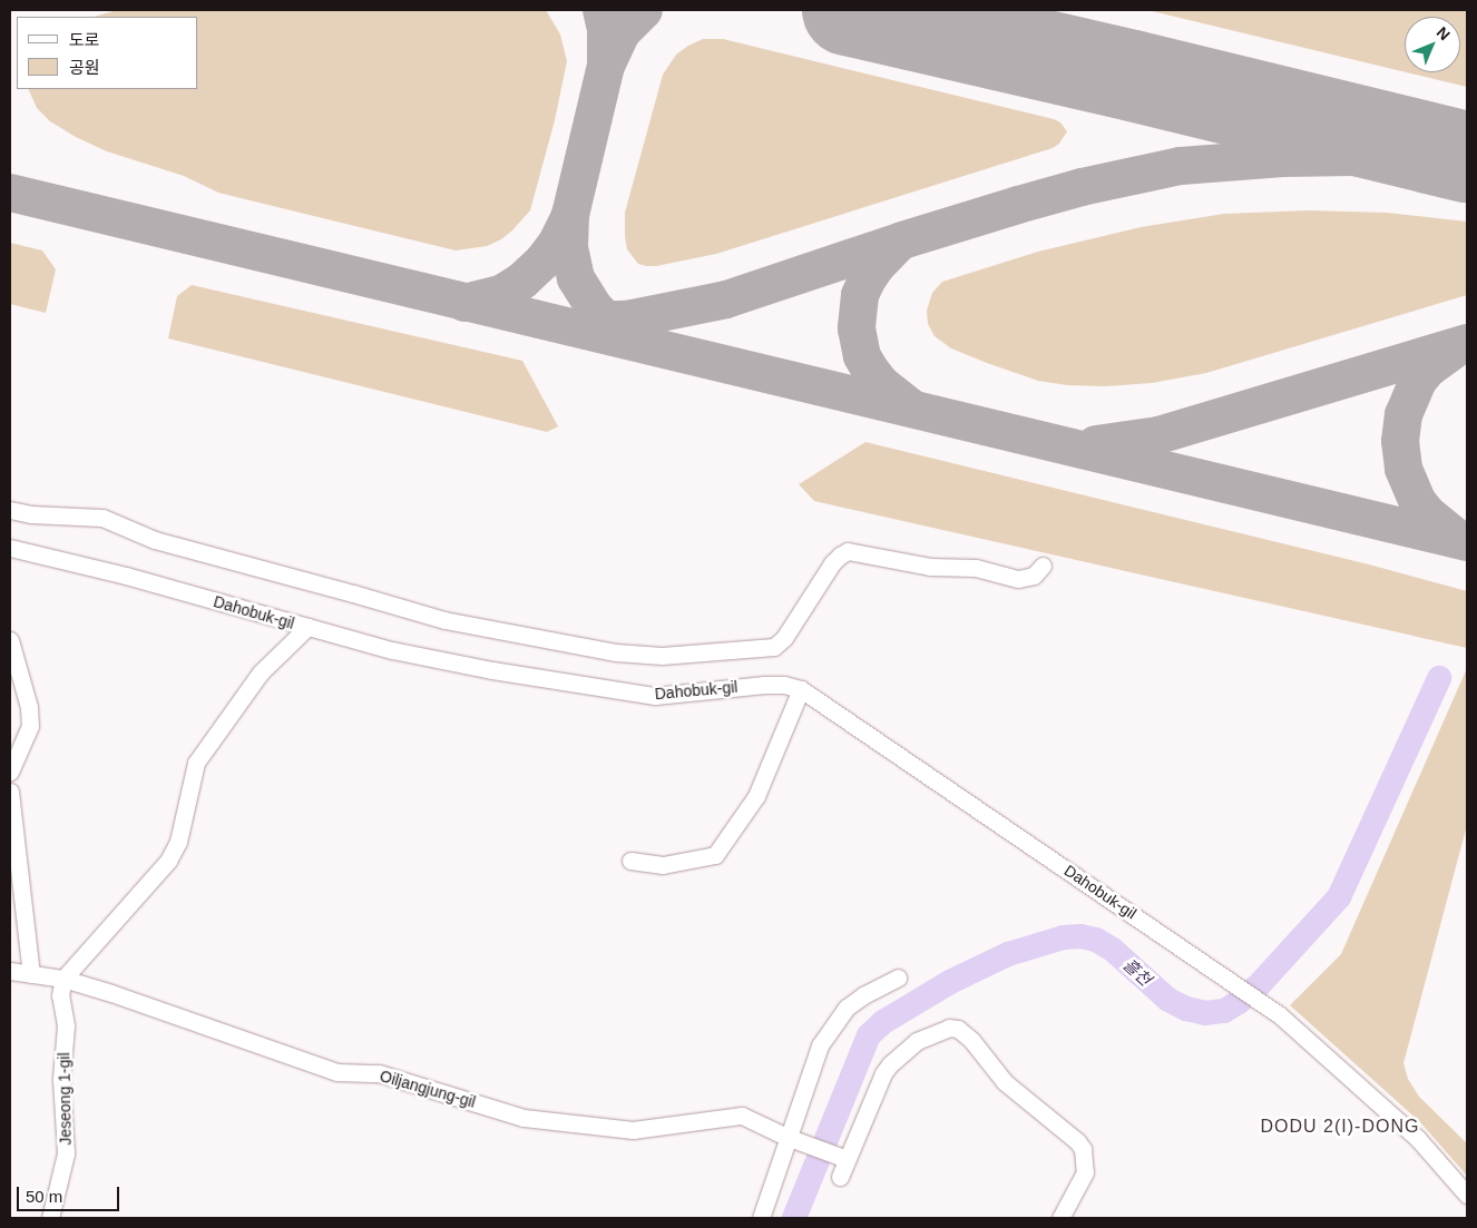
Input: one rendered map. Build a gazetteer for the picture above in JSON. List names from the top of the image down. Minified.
{"streets":{"street":["Dahobuk-gil","Oiljangjung-gil","Jeseong 1-gil"]},"crossings":[["Oiljangjung-gil","Jeseong 1-gil"]],"districts":["DODU 2(I)-DONG"],"water":["흘천"],"legend":["도로","공원"],"scale_bar":"50 m","north":"top right"}
